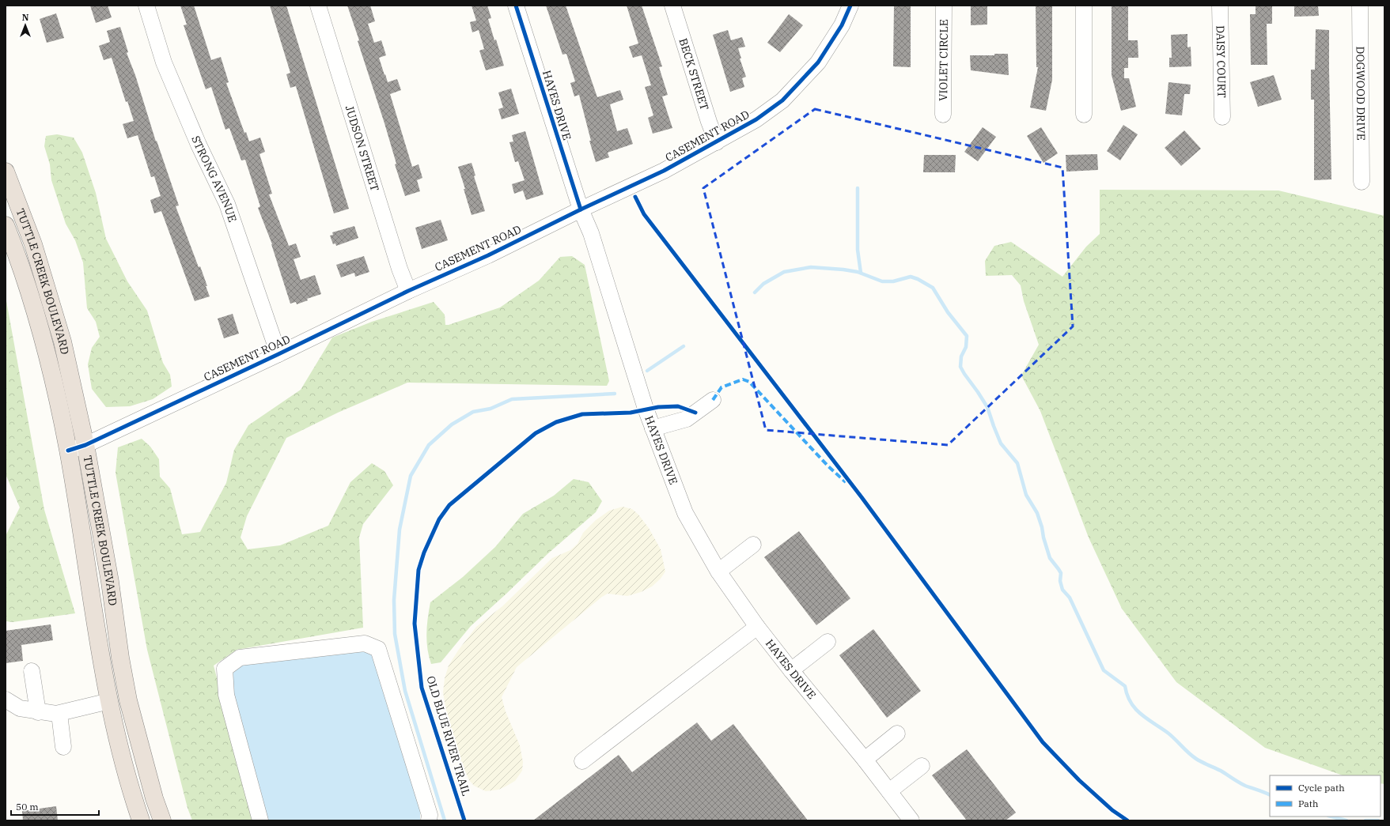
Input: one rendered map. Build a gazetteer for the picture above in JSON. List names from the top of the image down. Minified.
{"streets":{"highway":["TUTTLE CREEK BOULEVARD"],"street":["VIOLET CIRCLE","DAISY COURT","BECK STREET","DOGWOOD DRIVE","HAYES DRIVE","CASEMENT ROAD","JUDSON STREET","STRONG AVENUE"],"cycle path":["OLD BLUE RIVER TRAIL"]},"crossings":[["BECK STREET","CASEMENT ROAD"],["HAYES DRIVE","CASEMENT ROAD"],["CASEMENT ROAD","JUDSON STREET"],["CASEMENT ROAD","STRONG AVENUE"],["CASEMENT ROAD","TUTTLE CREEK BOULEVARD"]],"legend":["Cycle path","Path"],"scale_bar":"50 m","north":"top"}
